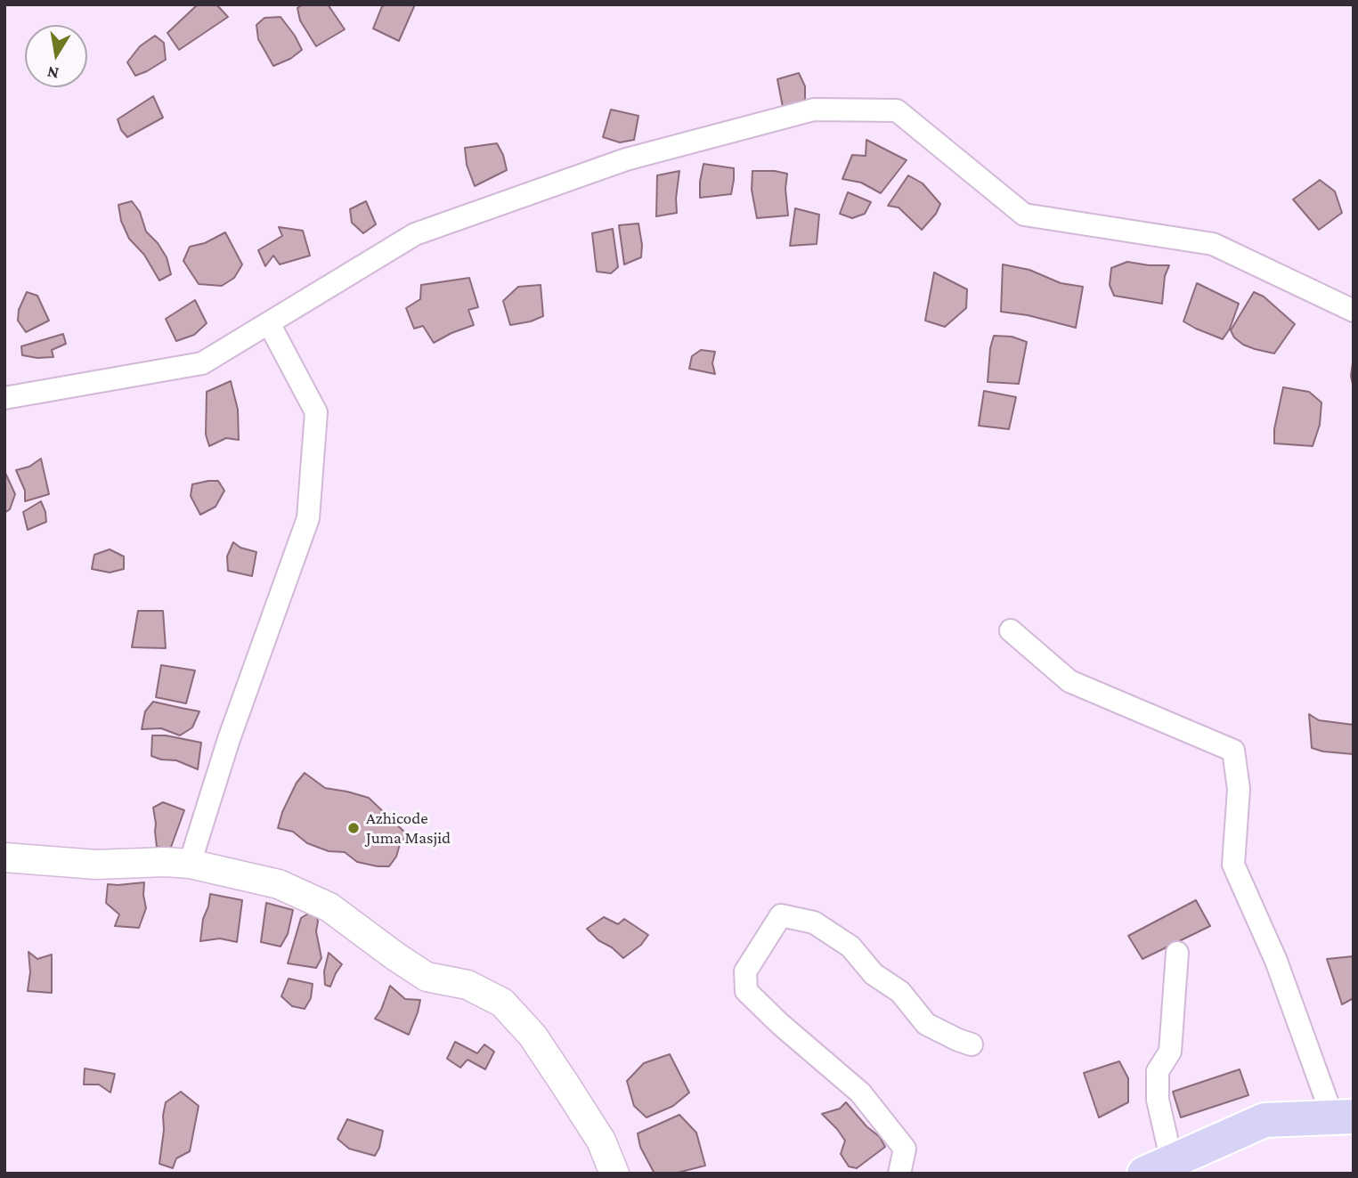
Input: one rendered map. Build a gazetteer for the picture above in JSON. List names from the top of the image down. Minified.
{"places":["Azhicode Juma Masjid"],"north":"bottom"}
